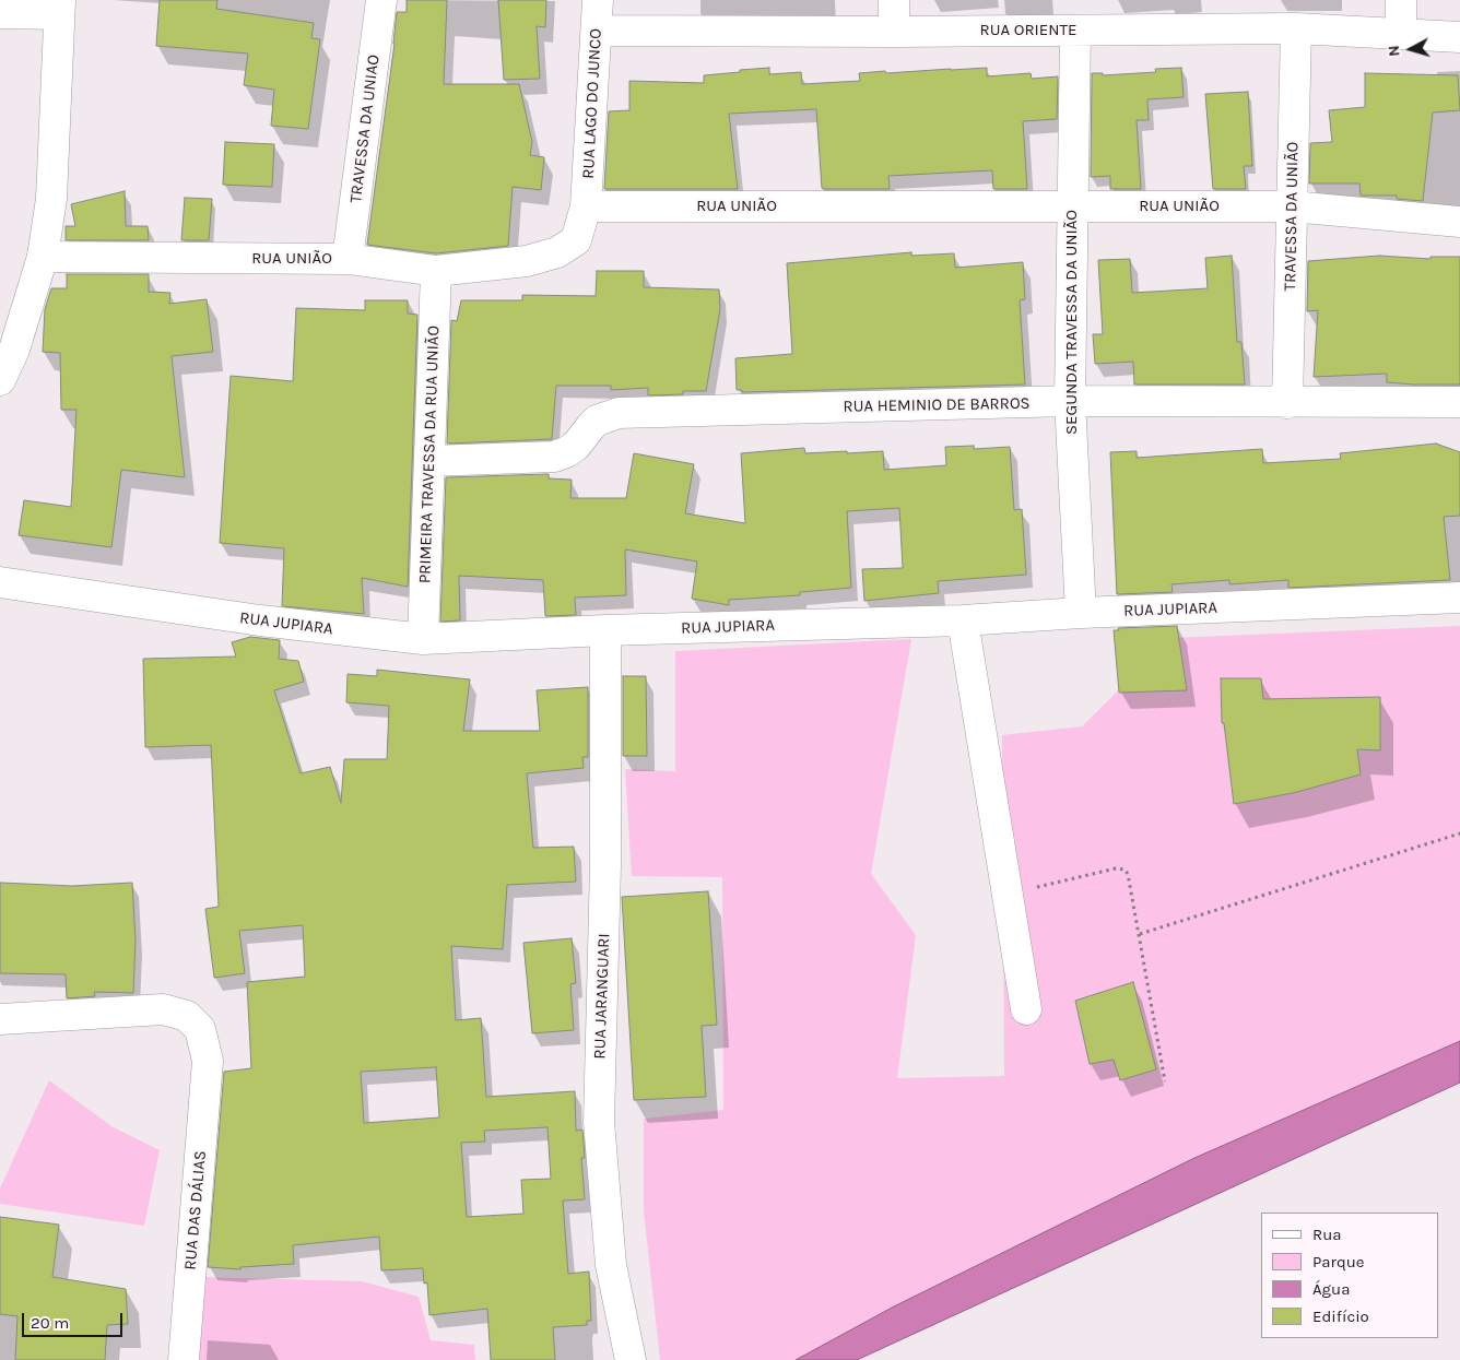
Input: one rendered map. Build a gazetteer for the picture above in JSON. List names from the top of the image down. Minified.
{"streets":{"street":["RUA ORIENTE","RUA LAGO DO JUNCO","TRAVESSA DA UNIAO","RUA UNIÃO","TRAVESSA DA UNIÃO","SEGUNDA TRAVESSA DA UNIÃO","RUA HEMINIO DE BARROS","PRIMEIRA TRAVESSA DA RUA UNIÃO","RUA JUPIARA","RUA JARANGUARI","RUA DAS DÁLIAS"]},"crossings":[["RUA ORIENTE","RUA LAGO DO JUNCO"],["RUA ORIENTE","TRAVESSA DA UNIÃO"],["RUA ORIENTE","SEGUNDA TRAVESSA DA UNIÃO"],["RUA LAGO DO JUNCO","RUA UNIÃO"],["TRAVESSA DA UNIAO","RUA UNIÃO"],["RUA UNIÃO","TRAVESSA DA UNIÃO"],["RUA UNIÃO","SEGUNDA TRAVESSA DA UNIÃO"],["RUA UNIÃO","PRIMEIRA TRAVESSA DA RUA UNIÃO"],["TRAVESSA DA UNIÃO","RUA HEMINIO DE BARROS"],["SEGUNDA TRAVESSA DA UNIÃO","RUA HEMINIO DE BARROS"],["SEGUNDA TRAVESSA DA UNIÃO","RUA JUPIARA"],["RUA HEMINIO DE BARROS","PRIMEIRA TRAVESSA DA RUA UNIÃO"],["PRIMEIRA TRAVESSA DA RUA UNIÃO","RUA JUPIARA"],["RUA JUPIARA","RUA JARANGUARI"]],"legend":["Rua","Parque","Água","Edifício"],"scale_bar":"20 m","north":"left"}
